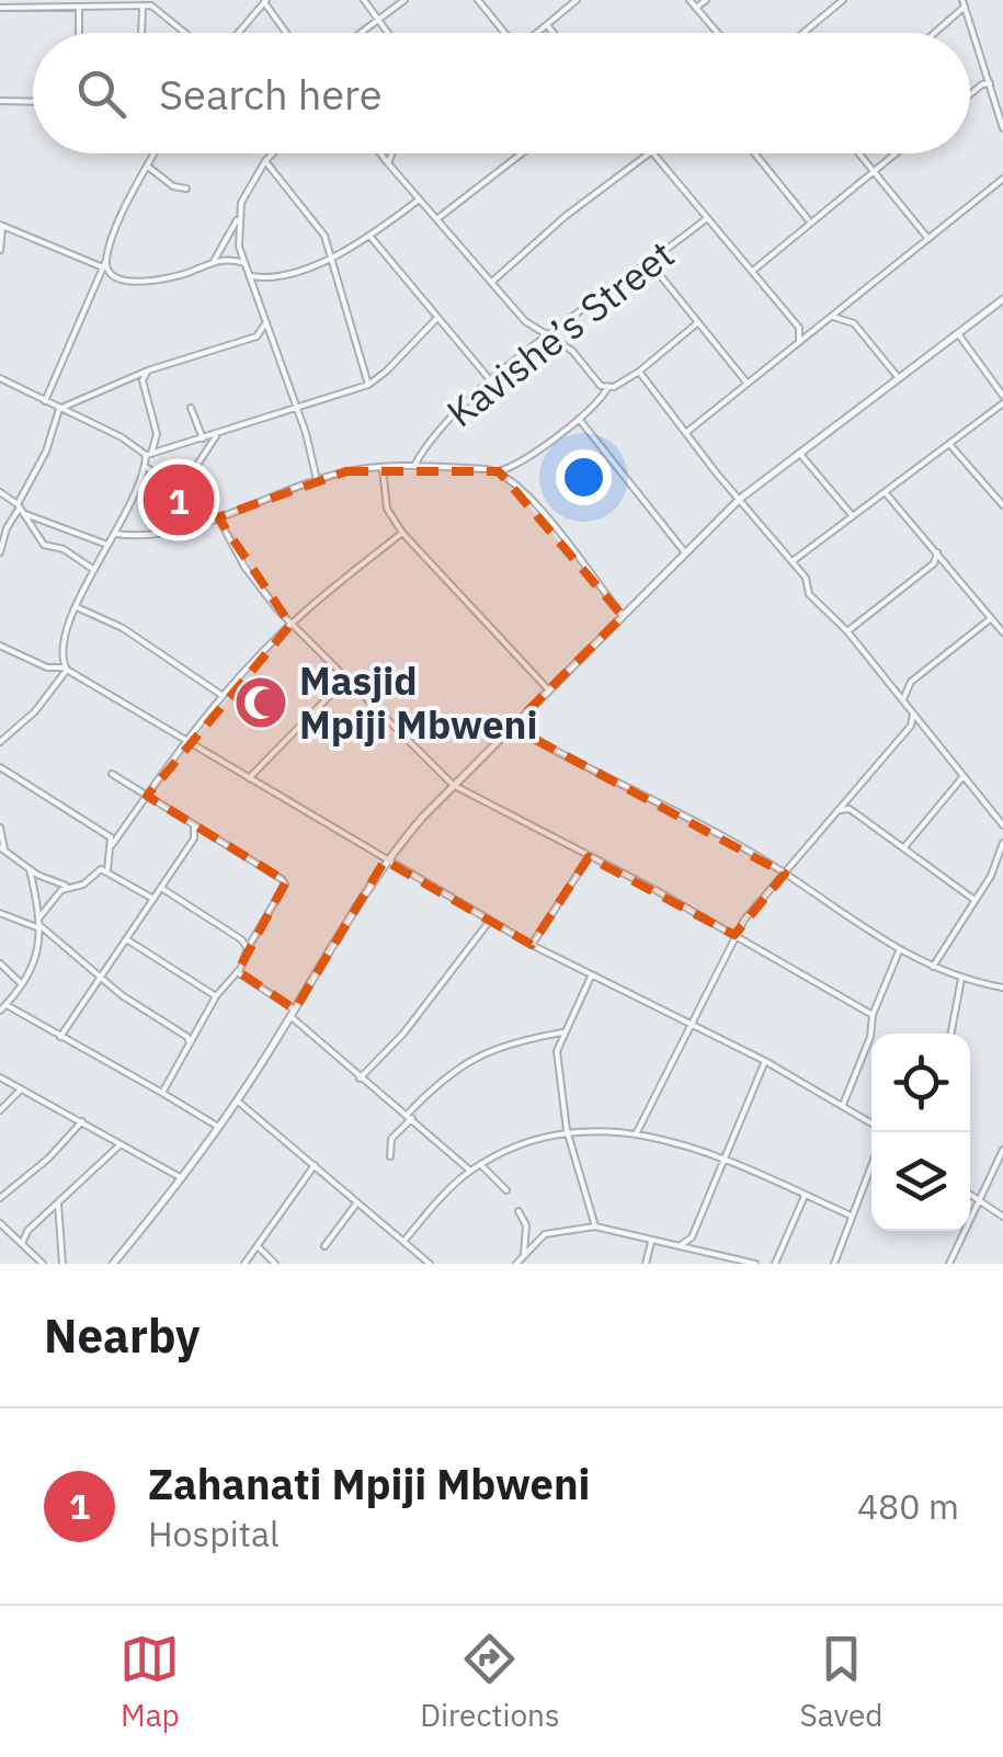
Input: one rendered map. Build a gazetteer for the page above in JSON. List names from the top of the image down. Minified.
{"streets":{"street":["Kavishe’s Street"]},"places":{"mosque":["Masjid Mpiji Mbweni"]},"page":{"search":"Search here","pins":"1","heading":"Nearby","list":[{"mark":"1","name":"Zahanati Mpiji Mbweni","note":"Hospital","value":"480 m"}],"nav":["Map","Directions","Saved"]}}
